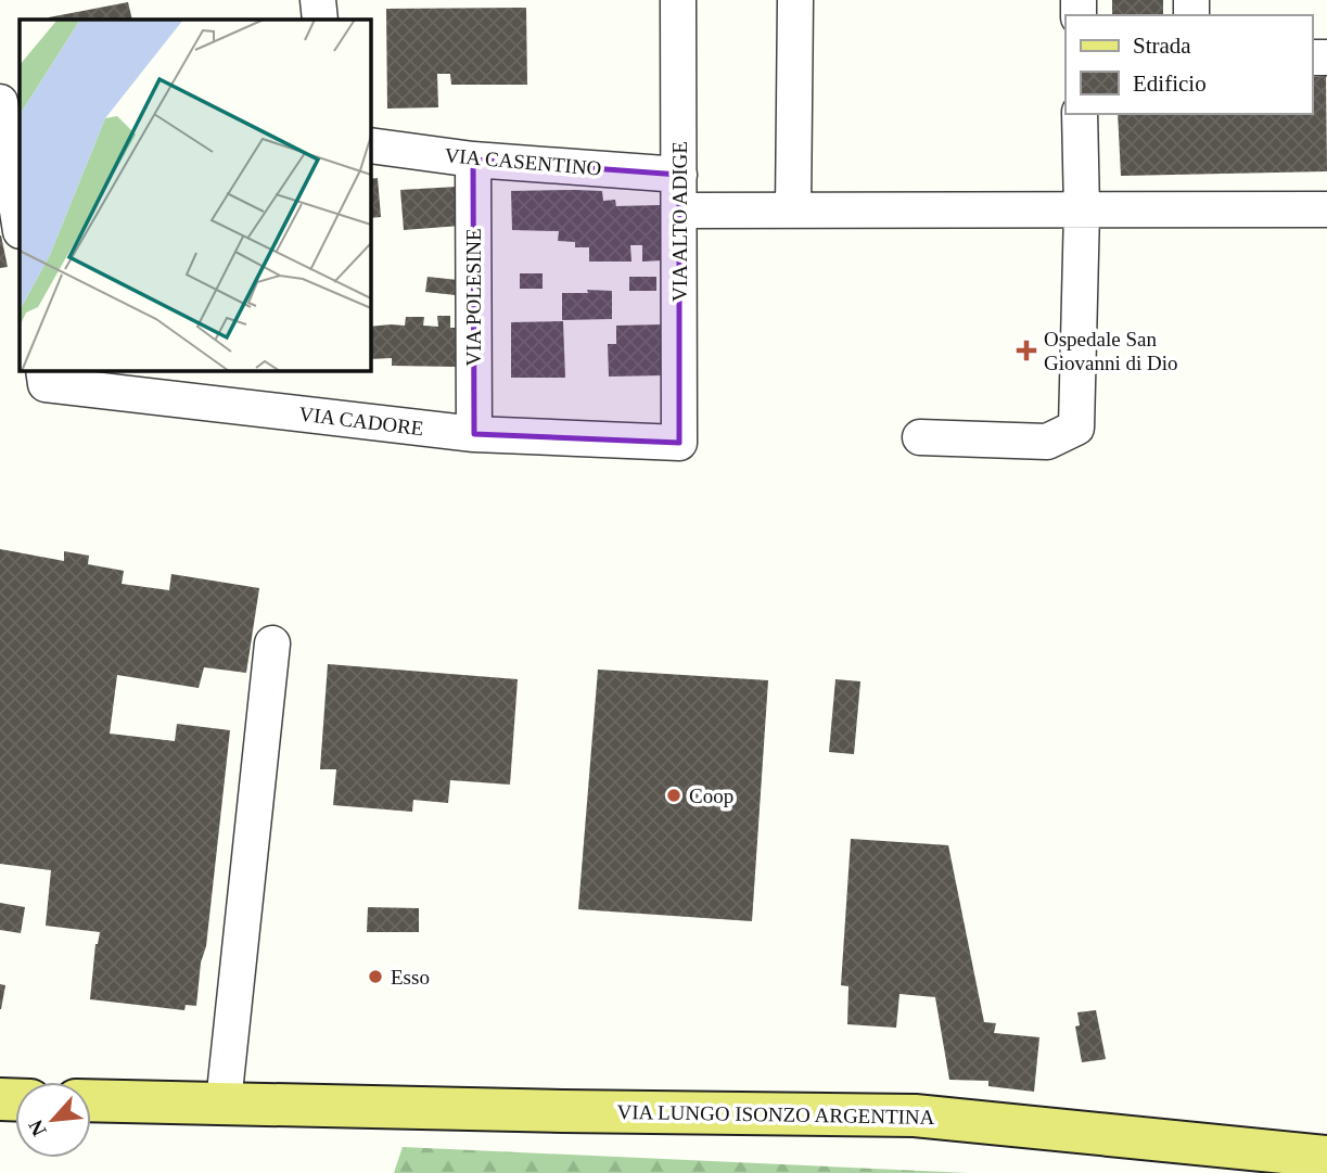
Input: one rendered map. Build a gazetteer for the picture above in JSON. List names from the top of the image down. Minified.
{"streets":{"main road":["VIA LUNGO ISONZO ARGENTINA"],"street":["VIA CASENTINO","VIA ALTO ADIGE","VIA POLESINE","VIA CADORE"]},"crossings":[["VIA CASENTINO","VIA ALTO ADIGE"],["VIA CASENTINO","VIA POLESINE"],["VIA ALTO ADIGE","VIA CADORE"],["VIA POLESINE","VIA CADORE"]],"places":{"health":["Ospedale San Giovanni di Dio"],"other":["Coop","Esso"]},"legend":["Strada","Edificio"],"north":"bottom left"}
